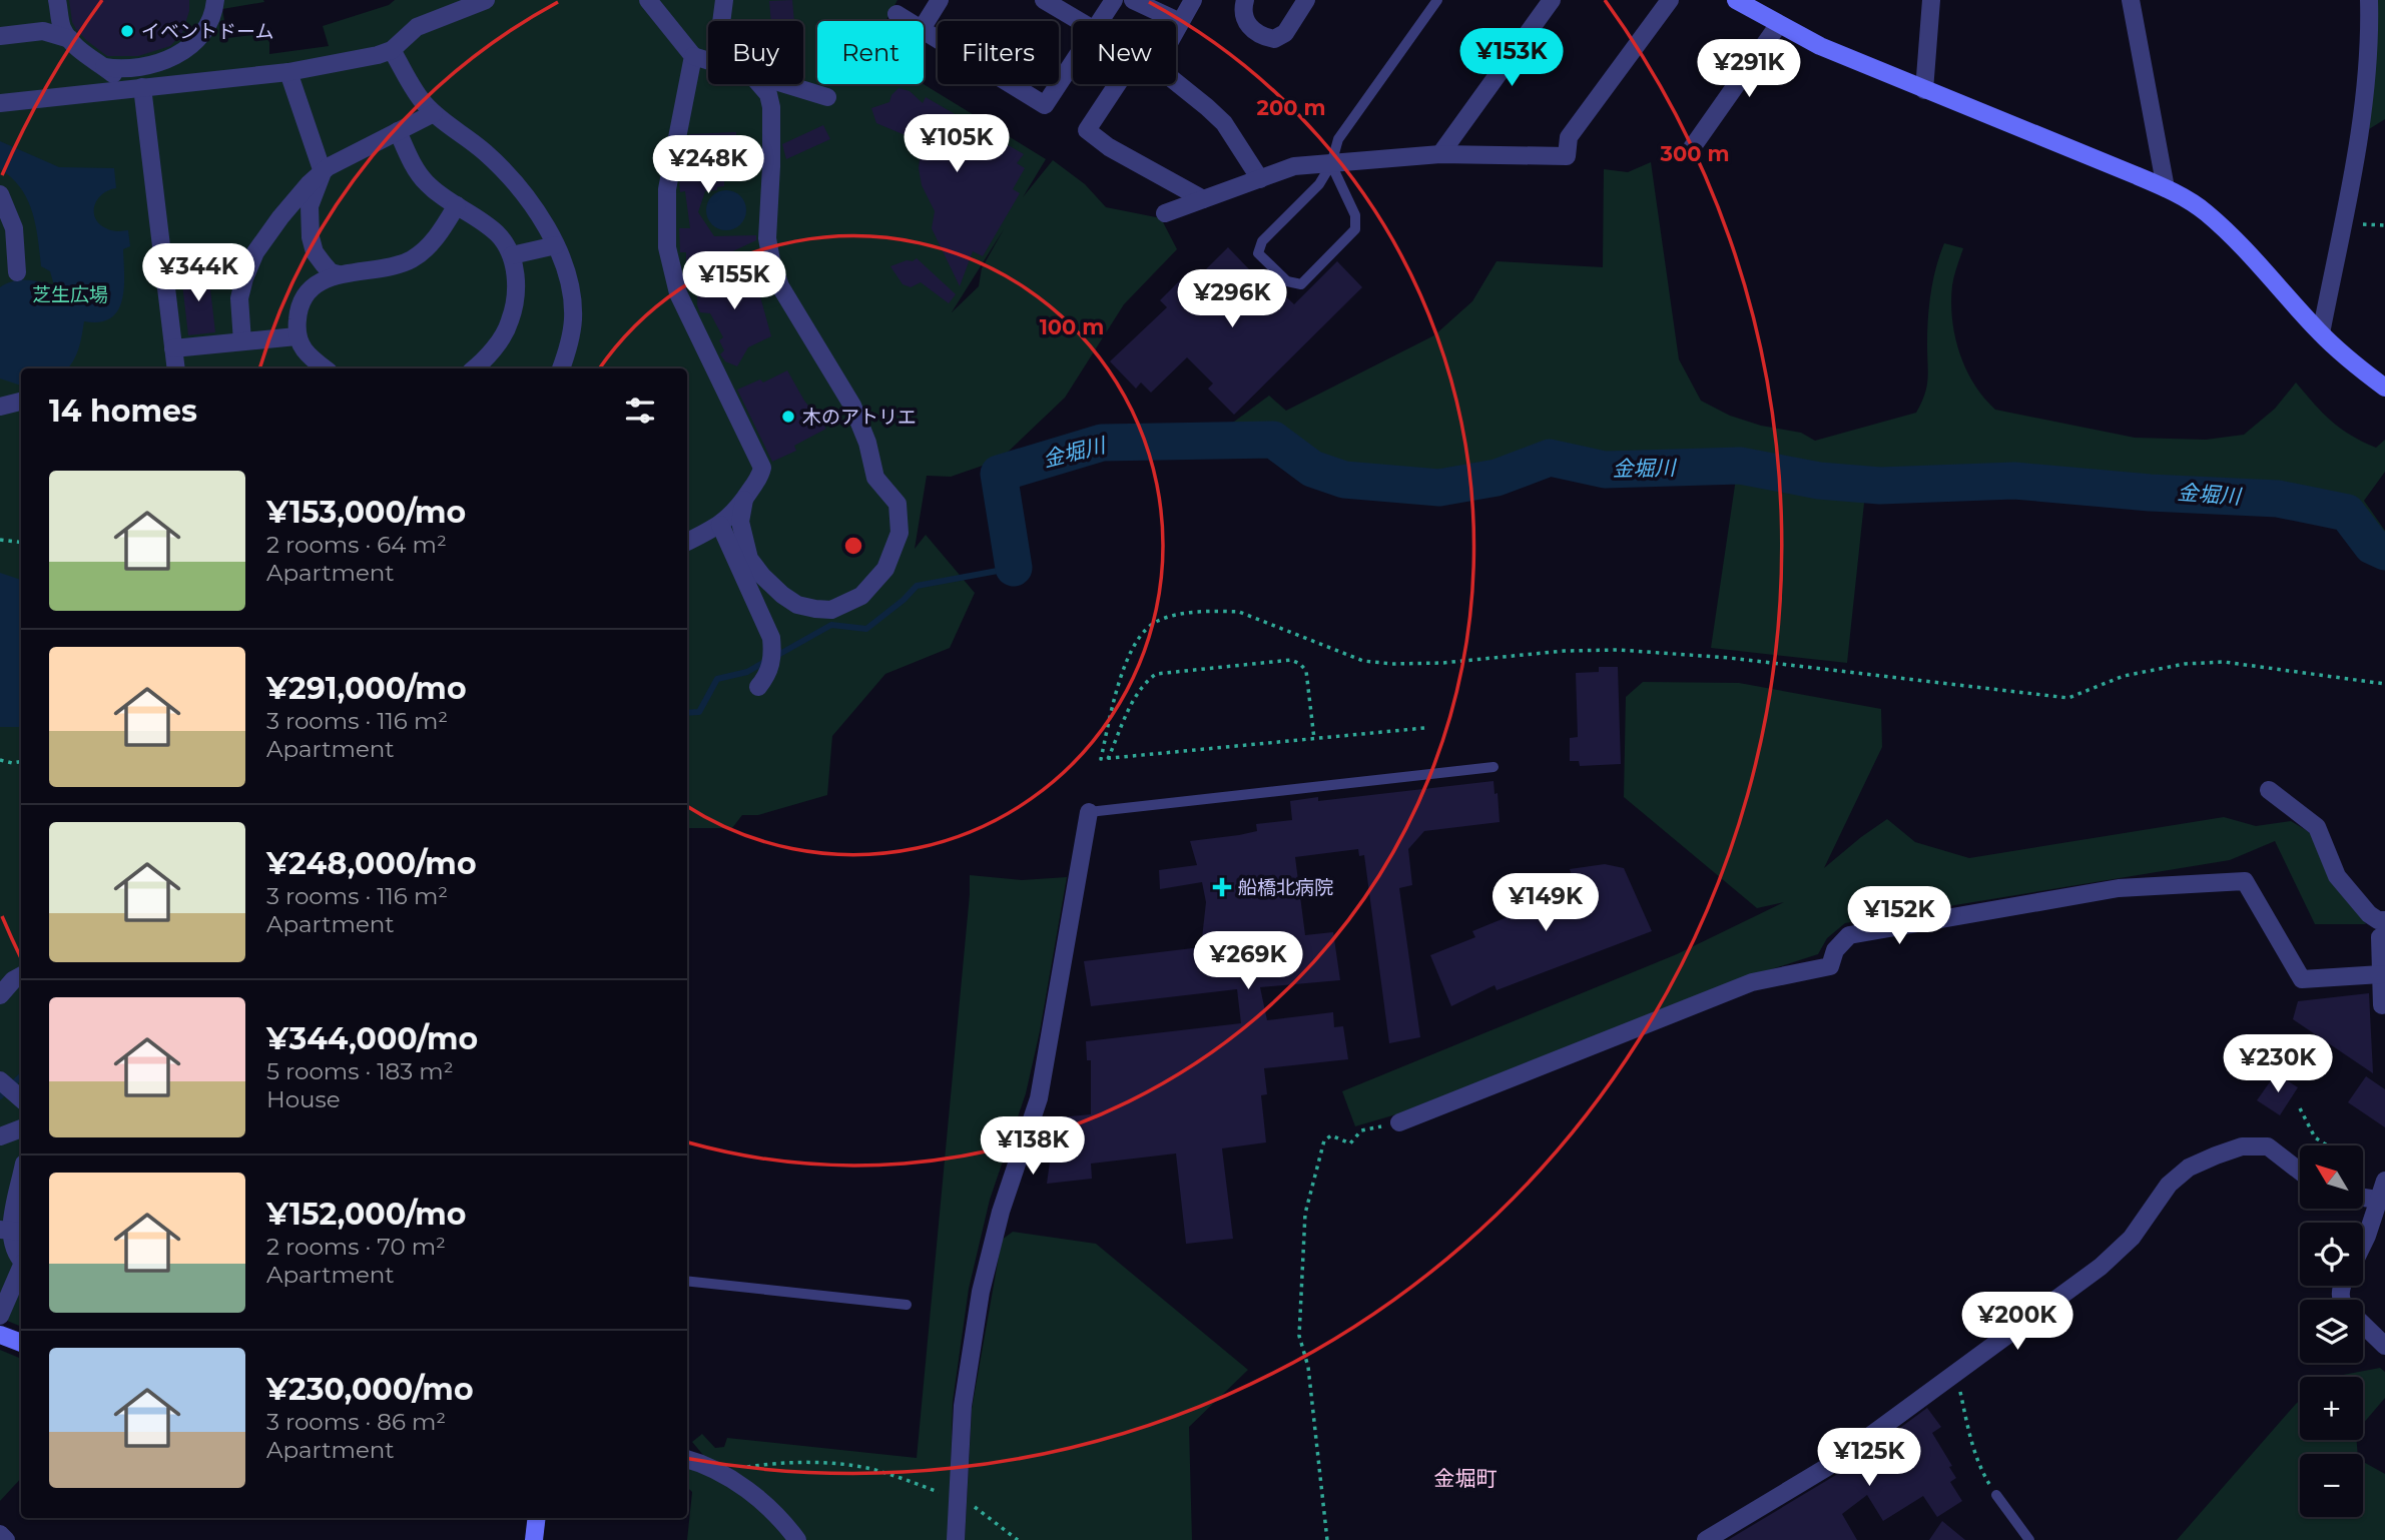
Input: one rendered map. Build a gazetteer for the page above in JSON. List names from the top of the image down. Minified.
{"districts":["金堀町"],"water":["金堀川"],"parks":["芝生広場"],"places":{"other":["イベントドーム","木のアトリエ"],"health":["船橋北病院"]},"north":"top left","page":{"chip":["Buy","Rent","Filters","New"],"price":["¥153K","¥291K","¥105K","¥248K","¥344K","¥155K","¥296K","¥149K","¥152K","¥269K","¥230K","¥138K","¥200K","¥125K"],"heading":"14 homes","list":[{"name":"¥153,000/mo","note":"2 rooms · 64 m² · Apartment"},{"name":"¥291,000/mo","note":"3 rooms · 116 m² · Apartment"},{"name":"¥248,000/mo","note":"3 rooms · 116 m² · Apartment"},{"name":"¥344,000/mo","note":"5 rooms · 183 m² · House"},{"name":"¥152,000/mo","note":"2 rooms · 70 m² · Apartment"},{"name":"¥230,000/mo","note":"3 rooms · 86 m² · Apartment"}],"map_buttons":["+","−"]},"rings":["200 m","300 m","100 m"]}
